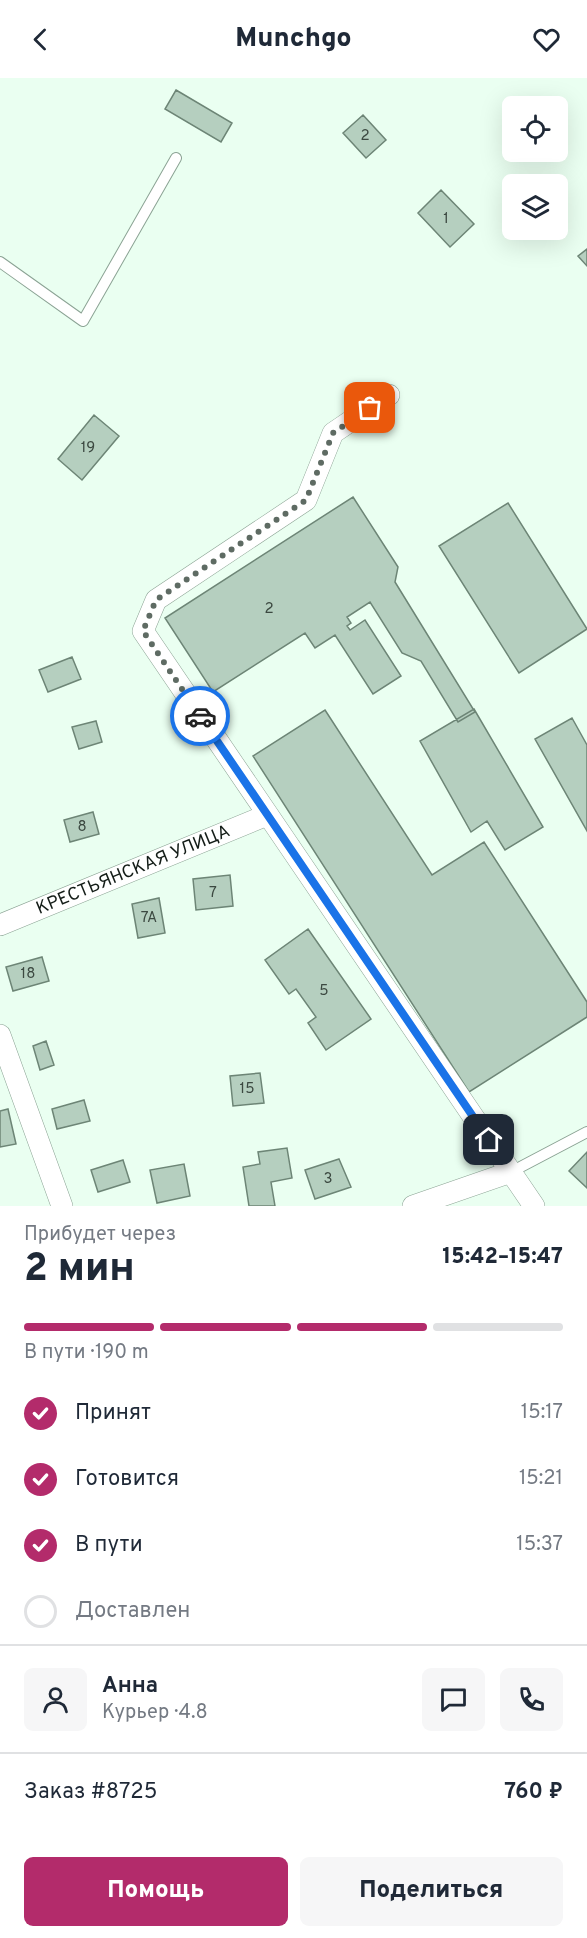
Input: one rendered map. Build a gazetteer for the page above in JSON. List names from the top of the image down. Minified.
{"streets":{"street":["КРЕСТЬЯНСКАЯ УЛИЦА"]},"house_numbers":["2","1","19","2","8","7","7А","18","5","15","3"],"page":{"header":"Munchgo","heading":["2 мин","Прибудет через","15:42–15:47"],"panel":["Анна","Курьер · 4.8","Заказ #8725","760 ₽"],"bar":"В пути · 190 m","list":[["Принят","15:17"],["Готовится","15:21"],["В пути","15:37"],"Доставлен"],"buttons":["Помощь","Поделиться"]}}
